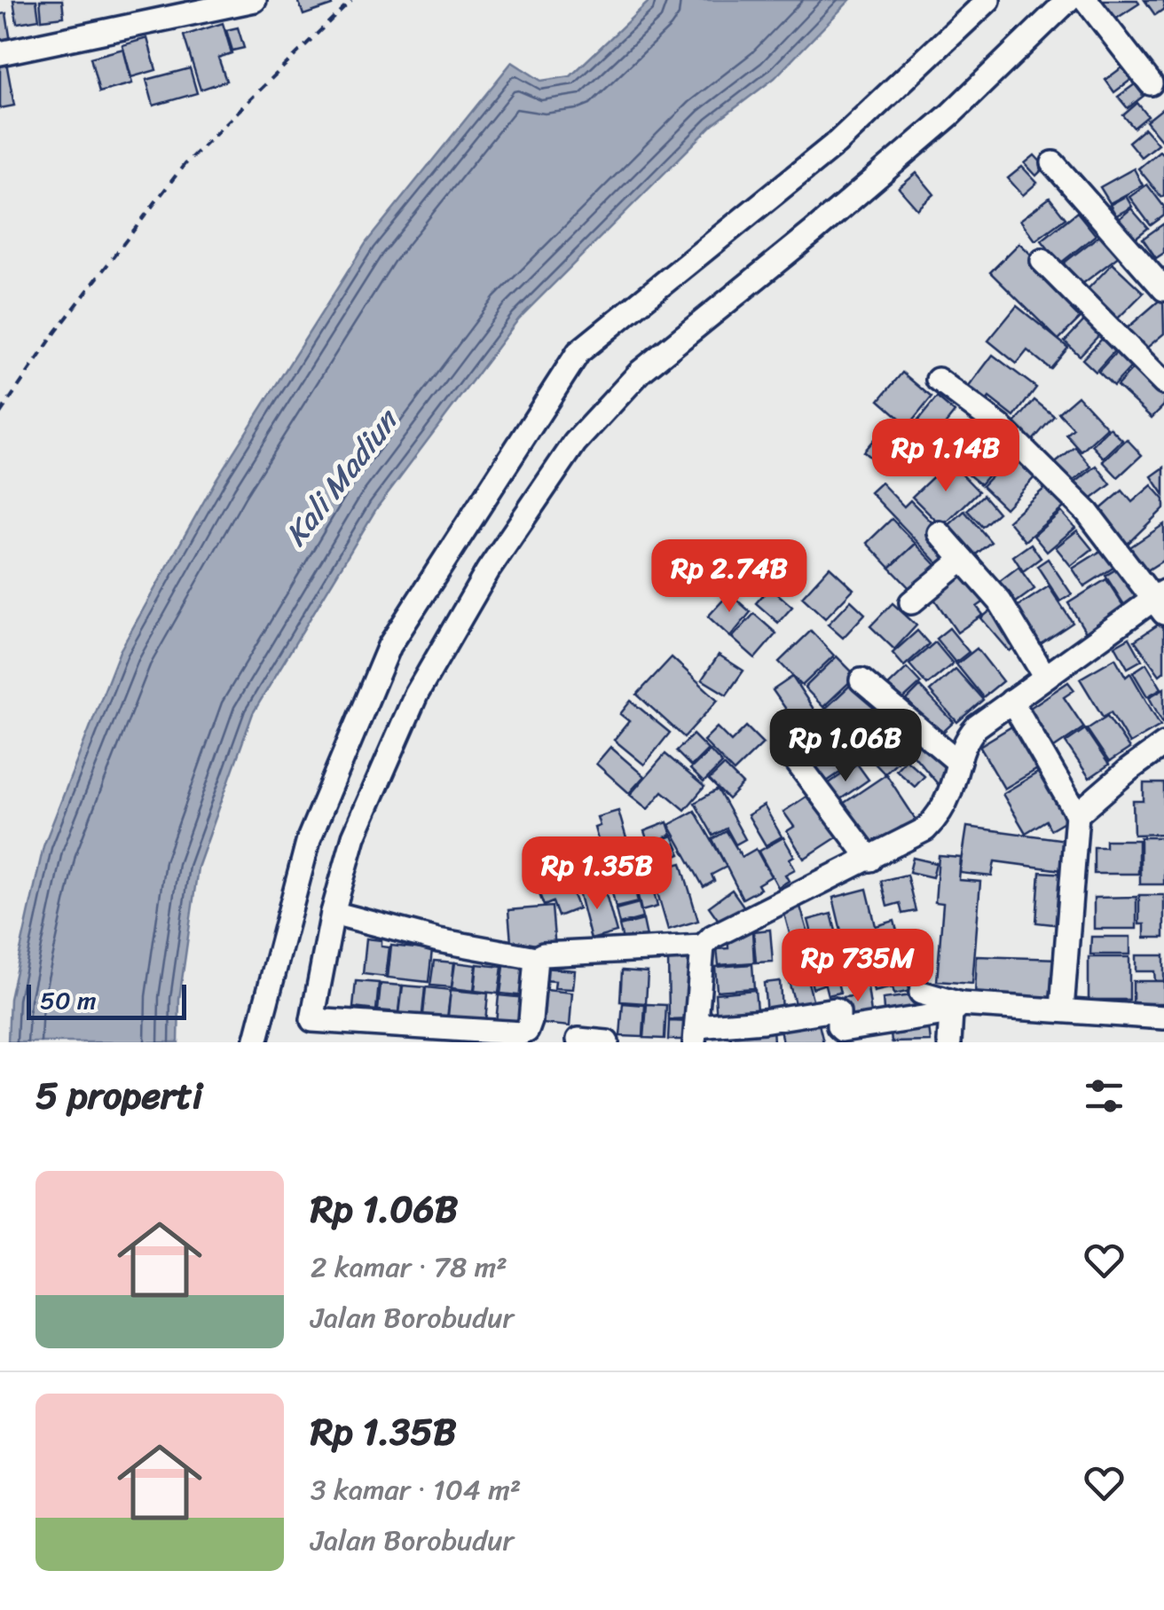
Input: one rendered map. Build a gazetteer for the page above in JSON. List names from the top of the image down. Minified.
{"water":["Kali Madiun"],"scale_bar":"50 m","page":{"price":["Rp 1.14B","Rp 2.74B","Rp 1.06B","Rp 1.35B","Rp 735M"],"scale":"50 m","heading":"5 properti","list":[{"name":"Rp 1.06B","note":"2 kamar · 78 m² · Jalan Borobudur"},{"name":"Rp 1.35B","note":"3 kamar · 104 m² · Jalan Borobudur"}]}}
